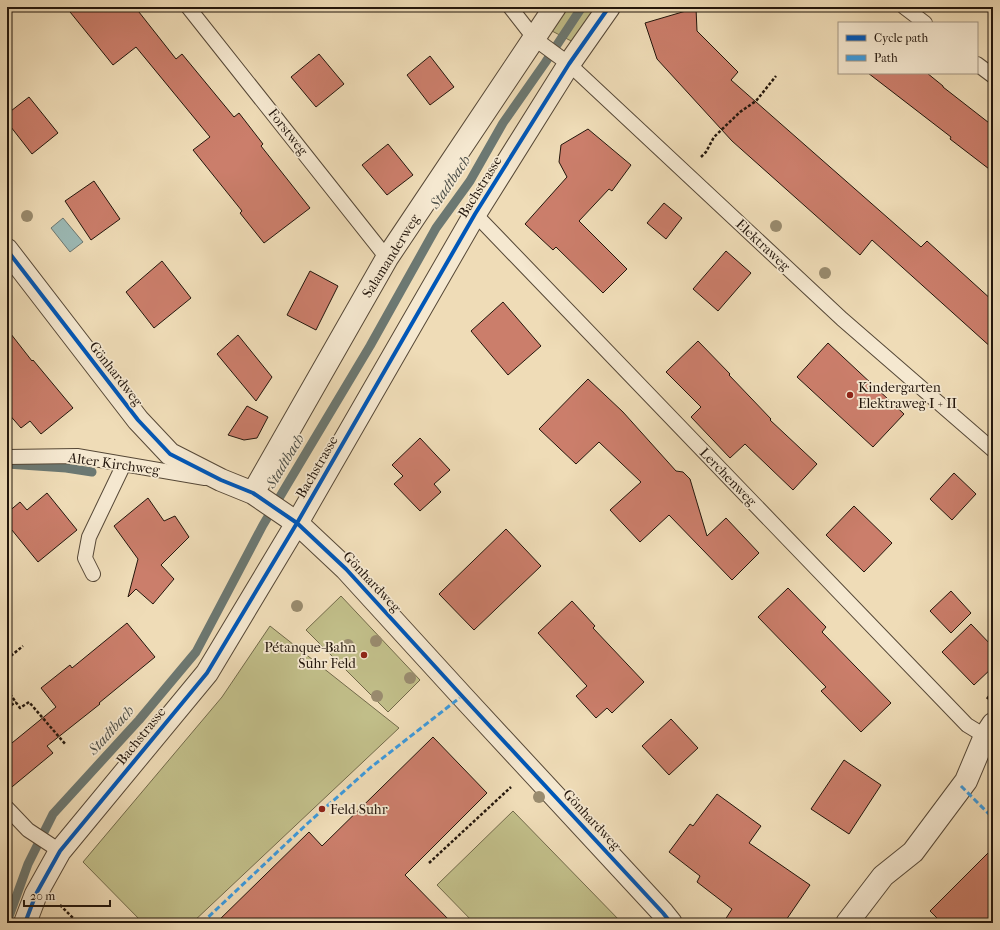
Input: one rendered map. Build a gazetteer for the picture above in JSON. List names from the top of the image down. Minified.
{"streets":{"street":["Bachstrasse","Salamanderweg","Gönhardweg"],"lane":["Forstweg","Elektraweg","Alter Kirchweg","Lerchenweg"]},"crossings":[["Forstweg","Salamanderweg"],["Bachstrasse","Elektraweg"],["Bachstrasse","Gönhardweg"],["Bachstrasse","Lerchenweg"],["Elektraweg","Salamanderweg"],["Salamanderweg","Gönhardweg"],["Gönhardweg","Alter Kirchweg"]],"water":["Stadtbach"],"places":["Kindergarten Elektraweg I + II","Pétanque-Bahn Suhr Feld","Feld Suhr"],"legend":["Cycle path","Path"],"scale_bar":"20 m"}
